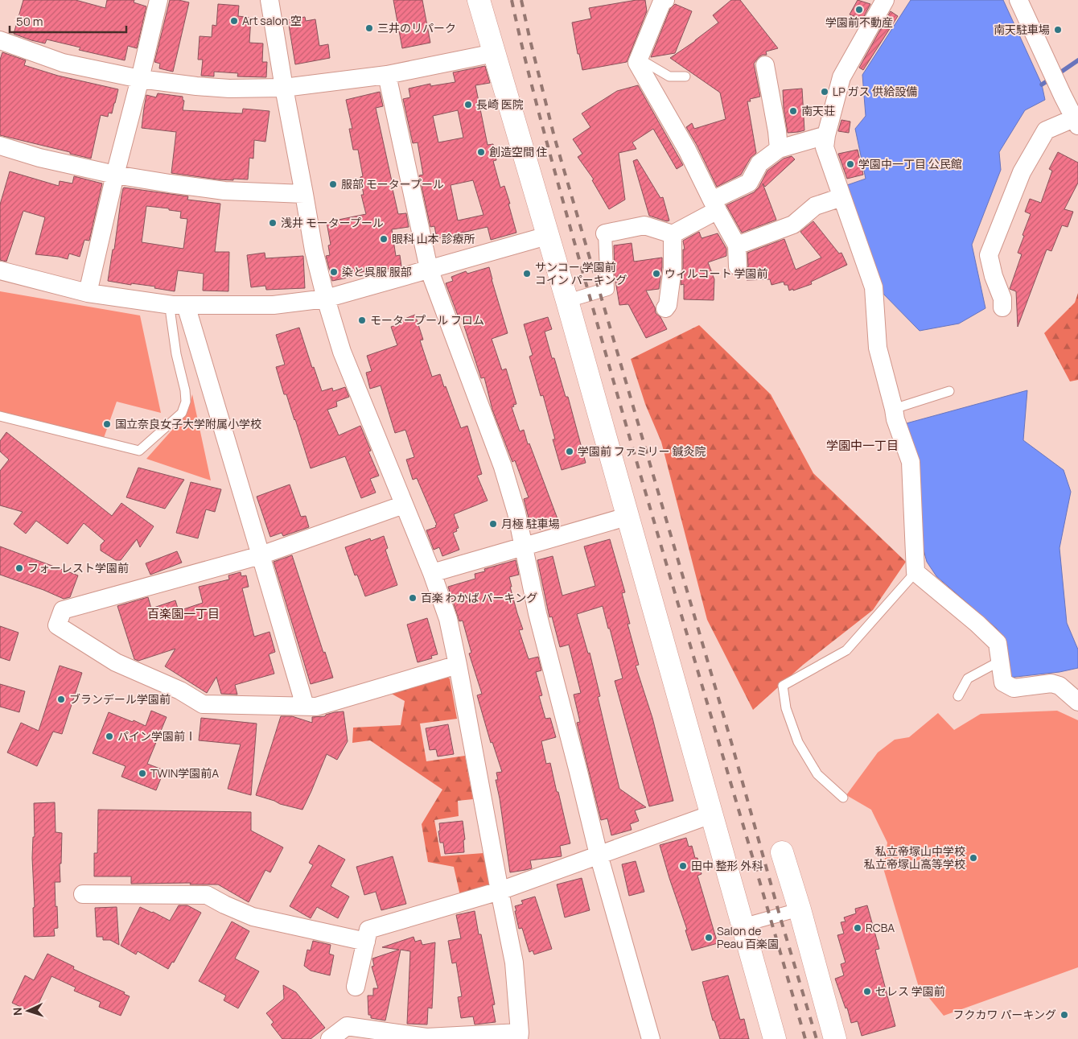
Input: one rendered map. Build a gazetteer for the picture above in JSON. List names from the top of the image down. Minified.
{"districts":["学園中一丁目","百楽園一丁目"],"places":["学園前不動産","Art salon 空","三井のリパーク","南天駐車場","LP ガス 供給設備","長崎 医院","南天荘","創造空間 住","学園中一丁目 公民館","服部 モータープール","浅井 モータープール","眼科 山本 診療所","染と呉服 服部","サンコー 学園前 コイン パーキング","ウィルコート 学園前","モータープール フロム","国立奈良女子大学附属小学校","学園前 ファミリー 鍼灸院","月極 駐車場","フォーレスト学園前","百楽 わかば パーキング","ブランデール学園前","パイン学園前Ⅰ","TWIN学園前A","私立帝塚山中学校 私立帝塚山高等学校","田中 整形 外科","RCBA","Salon de Peau 百楽園","セレス 学園前","フクカワ パーキング"],"scale_bar":"50 m","north":"left"}
